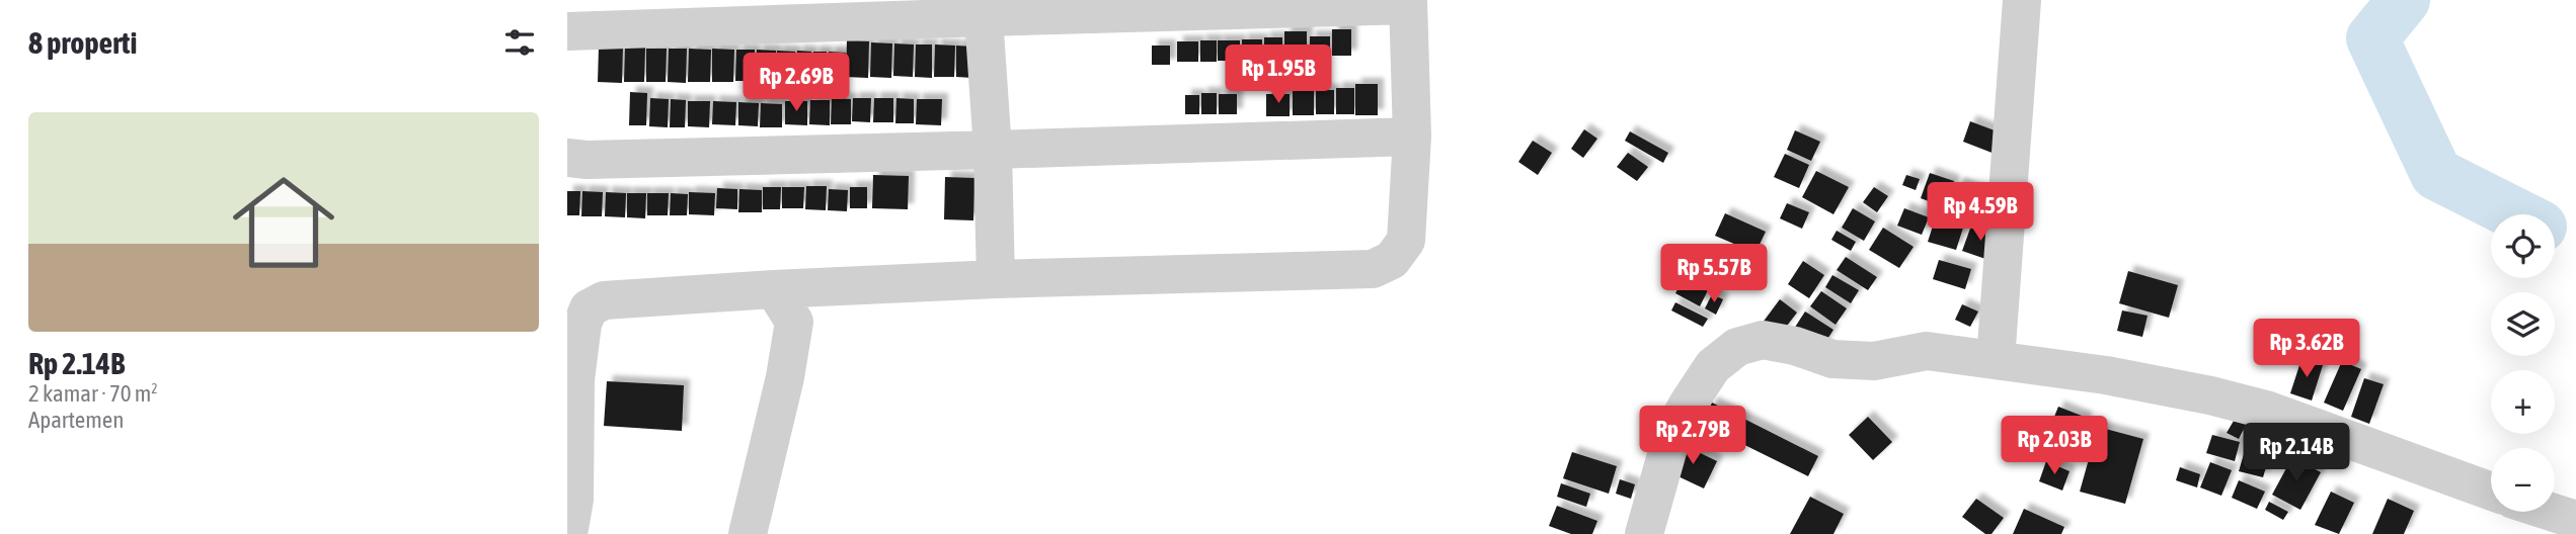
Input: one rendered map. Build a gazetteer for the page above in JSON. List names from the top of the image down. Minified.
{"page":{"heading":"8 properti","price":["Rp 1.95B","Rp 2.69B","Rp 4.59B","Rp 5.57B","Rp 3.62B","Rp 2.79B","Rp 2.03B","Rp 2.14B"],"list":[{"name":"Rp 2.14B","note":"2 kamar · 70 m² · Apartemen"}],"map_buttons":["+","−"]}}
